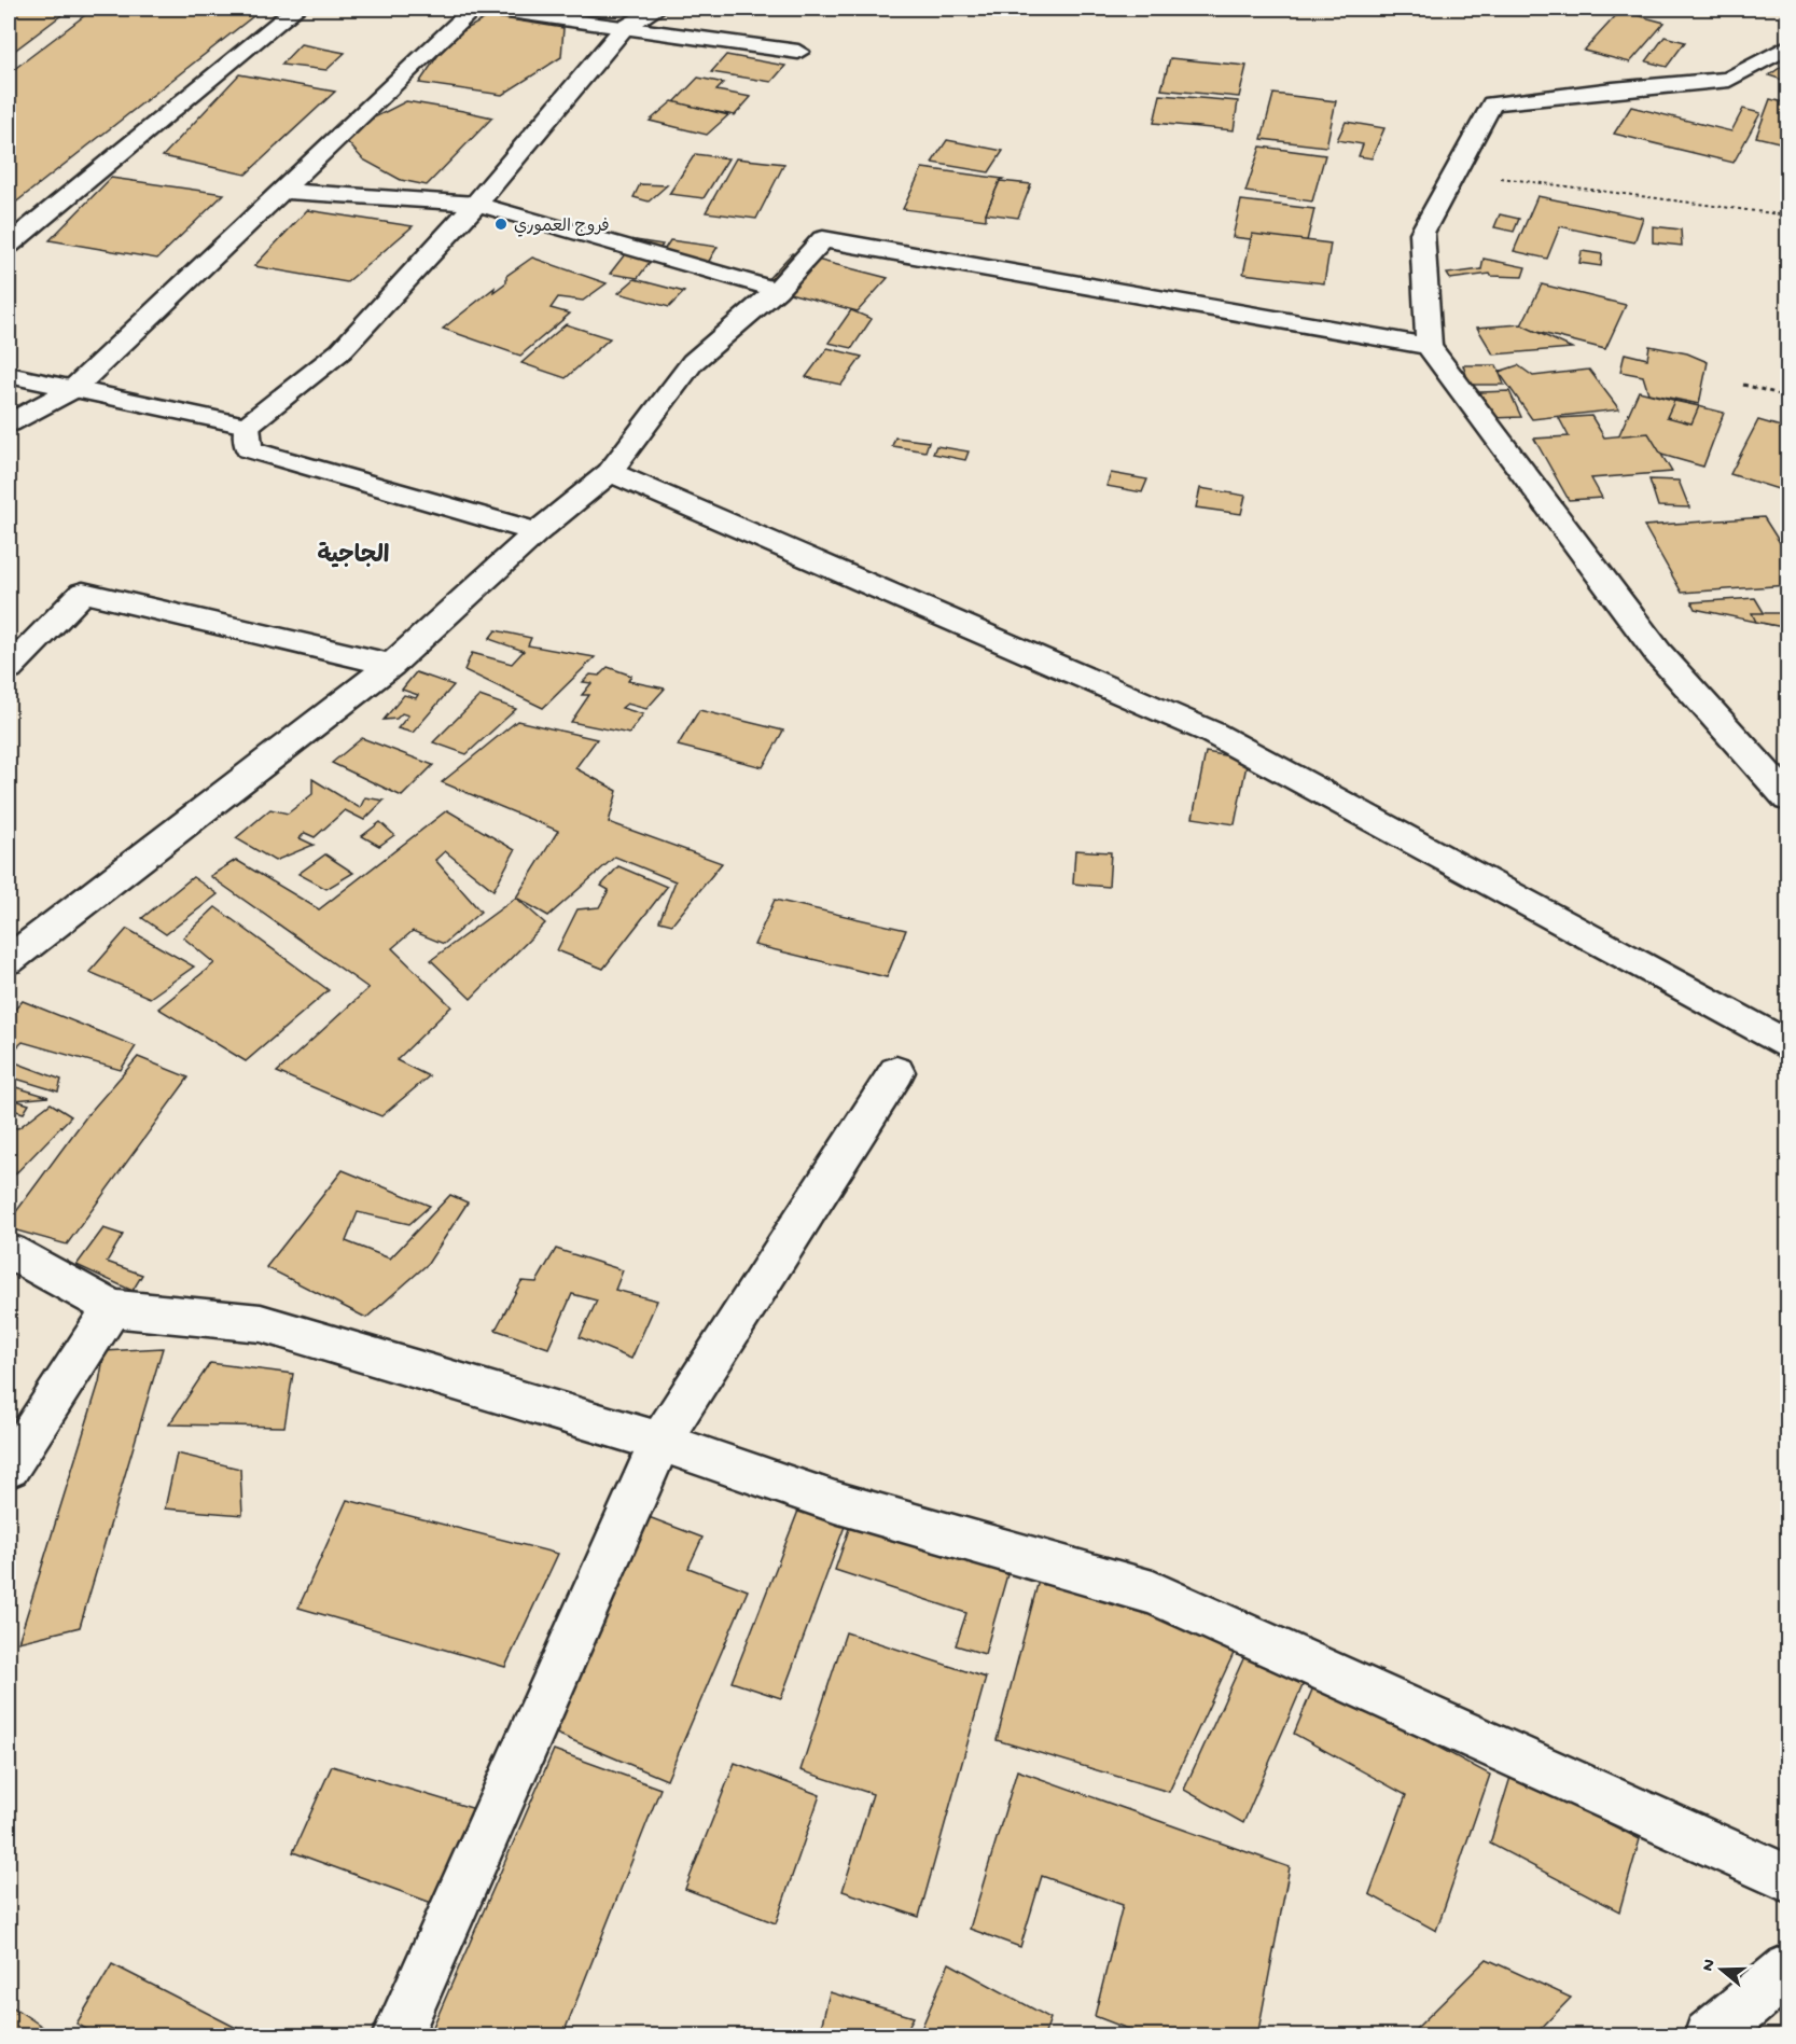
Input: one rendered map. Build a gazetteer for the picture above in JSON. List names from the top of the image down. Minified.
{"districts":["الجاجية"],"places":["فروج العموري"],"north":"left"}
